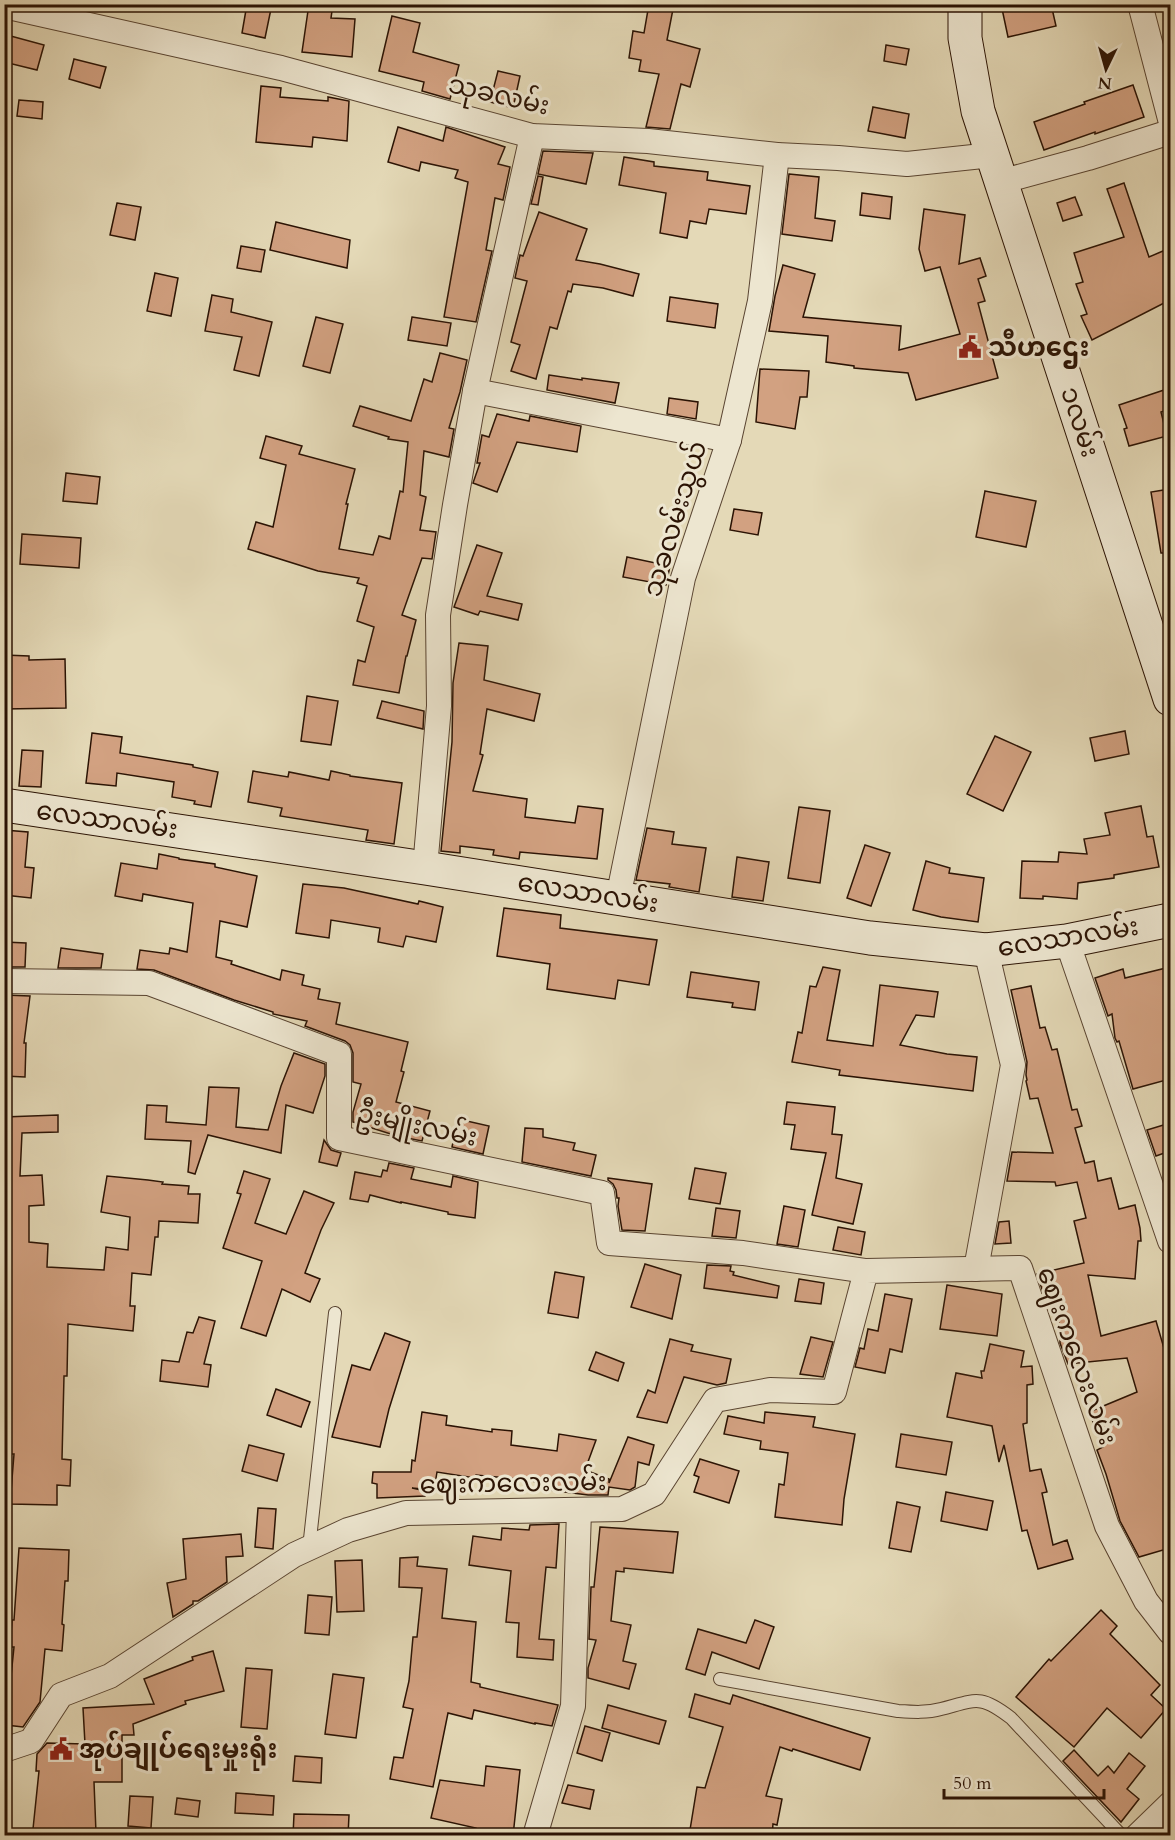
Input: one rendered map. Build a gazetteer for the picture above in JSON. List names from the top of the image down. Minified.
{"streets":{"street":["သုခလမ်း","၁လမ်း","သုခလမ်းသွယ်","လေသာလမ်း","ဦးမျိုးလမ်း","ဈေးကလေးလမ်း"]},"crossings":[["သုခလမ်း","၁လမ်း"],["သုခလမ်း","သုခလမ်းသွယ်"],["သုခလမ်းသွယ်","လေသာလမ်း"],["ဦးမျိုးလမ်း","ဈေးကလေးလမ်း"]],"places":{"public building":["သီဟဌေး","အုပ်ချုပ်ရေးမှုးရုံး"]},"scale_bar":"50 m","north":"bottom"}
